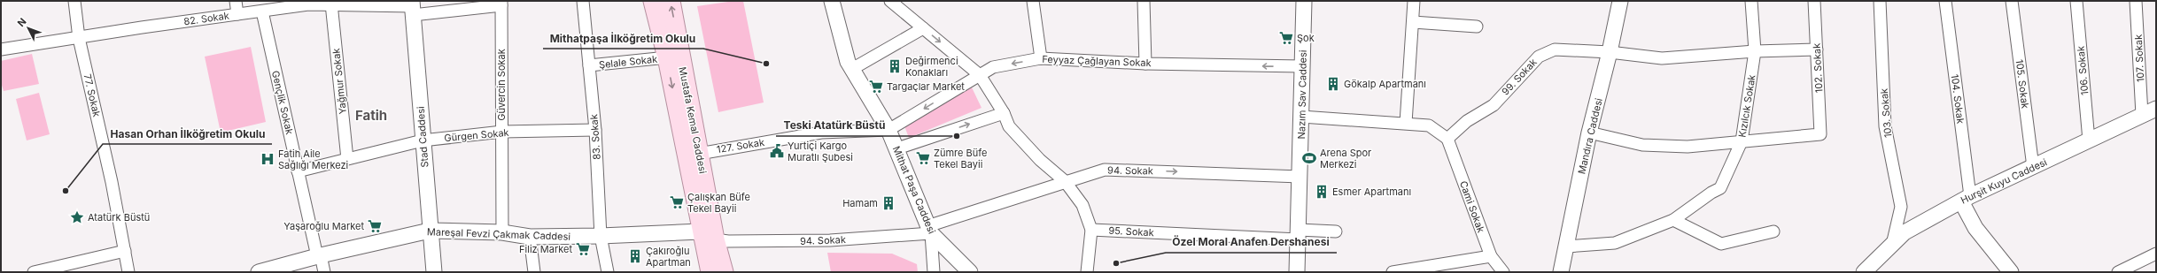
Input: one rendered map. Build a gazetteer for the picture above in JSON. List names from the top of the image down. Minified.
{"streets":{"main road":["Mustafa Kemal Caddesi"],"street":["82. Sokak","107. Sokak","Feyyaz Çağlayan Sokak","Şelale Sokak","102. Sokak","106. Sokak","99. Sokak","Yağmur Sokak","105. Sokak","Güvercin Sokak","Nazım Sav Caddesi","77. Sokak","104. Sokak","Gençlik Sokak","Kızılcık Sokak","103. Sokak","Gürgen Sokak","Mandıra Caddesi","Stad Caddesi","83. Sokak","127. Sokak","94. Sokak","Hurşit Kuyu Caddesi","Mithat Paşa Caddesi","Cami Sokak","95. Sokak","Mareşal Fevzi Çakmak Caddesi"]},"crossings":[["82. Sokak","Yağmur Sokak"],["82. Sokak","Güvercin Sokak"],["82. Sokak","77. Sokak"],["82. Sokak","Gençlik Sokak"],["82. Sokak","Stad Caddesi"],["107. Sokak","Hurşit Kuyu Caddesi"],["Feyyaz Çağlayan Sokak","Nazım Sav Caddesi"],["Feyyaz Çağlayan Sokak","127. Sokak"],["Feyyaz Çağlayan Sokak","Mithat Paşa Caddesi"],["Şelale Sokak","Mustafa Kemal Caddesi"],["Şelale Sokak","83. Sokak"],["102. Sokak","99. Sokak"],["102. Sokak","Kızılcık Sokak"],["106. Sokak","Hurşit Kuyu Caddesi"],["99. Sokak","Kızılcık Sokak"],["99. Sokak","Mandıra Caddesi"],["99. Sokak","Cami Sokak"],["Yağmur Sokak","Gürgen Sokak"],["105. Sokak","Hurşit Kuyu Caddesi"],["Güvercin Sokak","Gürgen Sokak"],["Güvercin Sokak","Mareşal Fevzi Çakmak Caddesi"],["Nazım Sav Caddesi","94. Sokak"],["Nazım Sav Caddesi","95. Sokak"],["104. Sokak","Hurşit Kuyu Caddesi"],["Gençlik Sokak","Gürgen Sokak"],["Gençlik Sokak","Mareşal Fevzi Çakmak Caddesi"],["Kızılcık Sokak","Mandıra Caddesi"],["103. Sokak","Hurşit Kuyu Caddesi"],["Mustafa Kemal Caddesi","127. Sokak"],["Mustafa Kemal Caddesi","94. Sokak"],["Mustafa Kemal Caddesi","Mareşal Fevzi Çakmak Caddesi"],["Gürgen Sokak","Stad Caddesi"],["Gürgen Sokak","83. Sokak"],["Stad Caddesi","Mareşal Fevzi Çakmak Caddesi"],["83. Sokak","Mareşal Fevzi Çakmak Caddesi"],["127. Sokak","Mithat Paşa Caddesi"],["94. Sokak","Mithat Paşa Caddesi"],["94. Sokak","Mareşal Fevzi Çakmak Caddesi"]],"one_way":["94. Sokak"],"districts":["Fatih"],"places":{"supermarket":["Şok","Targaçlar Market","Zümre Büfe Tekel Bayii","Çalışkan Büfe Tekel Bayii","Yaşaroğlu Market","Filiz Market"],"other":["Mithatpaşa İlköğretim Okulu","Teski Atatürk Büstü","Hasan Orhan İlköğretim Okulu","Özel Moral Anafen Dershanesi"],"building":["Değirmenci Konakları","Gökalp Apartmanı","Esmer Apartmanı","Hamam","Çakıroğlu Apartman"],"public building":["Yurtiçi Kargo Muratlı Şubesi"],"sports":["Arena Spor Merkezi"],"hospital":["Fatih Aile Sağlığı Merkezi"],"place":["Atatürk Büstü"]},"north":"top left"}
